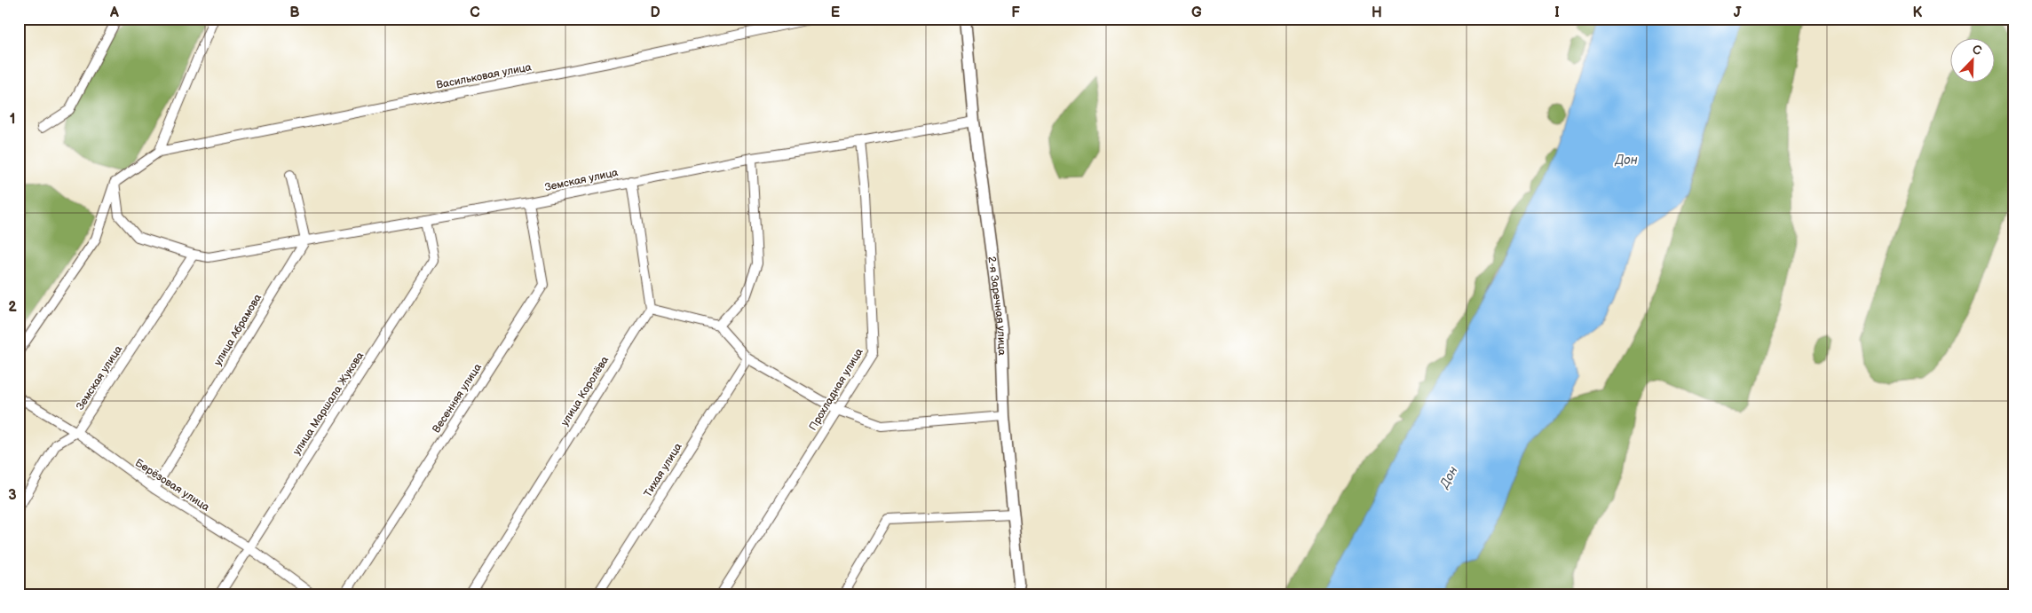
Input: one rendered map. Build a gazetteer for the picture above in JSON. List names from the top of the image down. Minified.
{"streets":{"street":["Васильковая улица","Земская улица","2-я Заречная улица","улица Абрамова","Прохладная улица","улица Королёва","Весенняя улица","улица Маршала Жукова","Тихая улица","Берёзовая улица"]},"crossings":[["Земская улица","2-я Заречная улица"],["Земская улица","улица Абрамова"],["Земская улица","Прохладная улица"],["Земская улица","Весенняя улица"],["Земская улица","улица Маршала Жукова"],["Земская улица","Берёзовая улица"],["улица Абрамова","Берёзовая улица"],["улица Маршала Жукова","Берёзовая улица"]],"water":["Дон"],"north":"top right","grid":{"columns":["A","B","C","D","E","F","G","H","I","J","K"],"rows":["1","2","3"]}}
